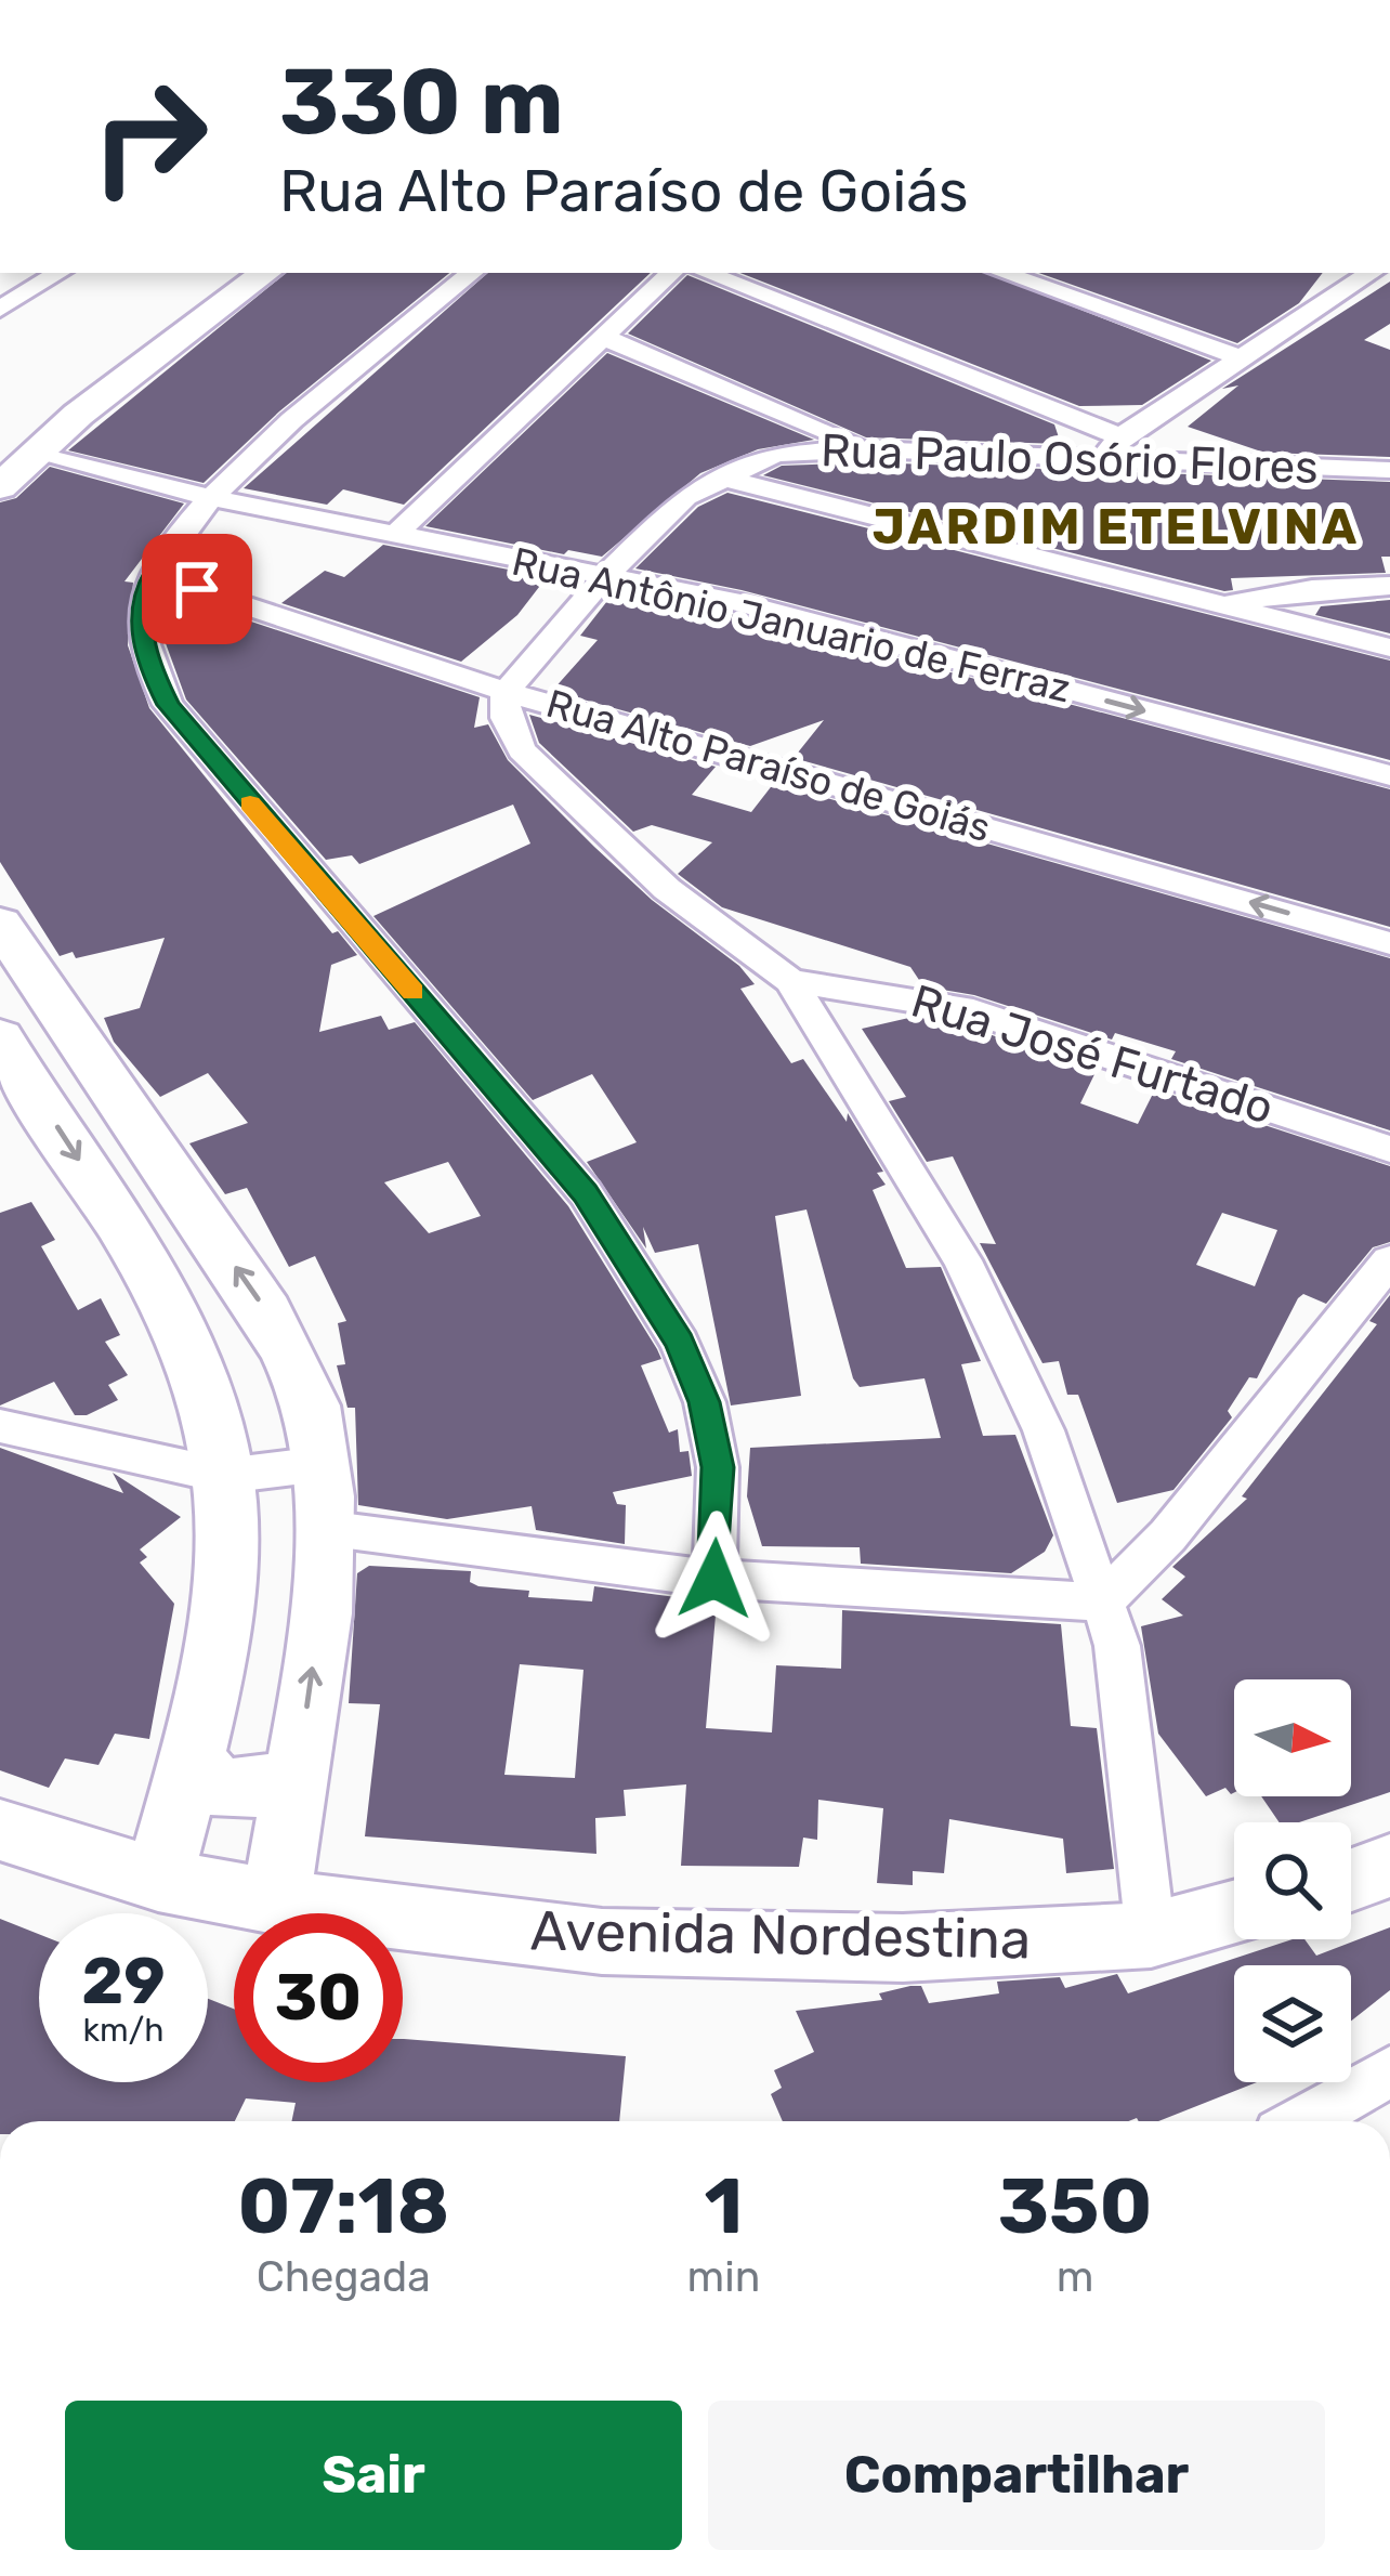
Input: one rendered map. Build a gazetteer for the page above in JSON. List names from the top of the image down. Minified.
{"streets":{"street":["Rua Paulo Osório Flores","Rua Antônio Januario de Ferraz","Rua Alto Paraíso de Goiás","Rua José Furtado","Avenida Nordestina"]},"crossings":[["Rua Paulo Osório Flores","Rua Antônio Januario de Ferraz"],["Rua Paulo Osório Flores","Rua Alto Paraíso de Goiás"]],"districts":["JARDIM ETELVINA"],"north":"right","page":{"turn":["330 m","Rua Alto Paraíso de Goiás"],"speed":"29 km/h","limit":"30","eta":["07:18","Chegada","1","min","350","m"],"buttons":["Sair","Compartilhar"]}}
